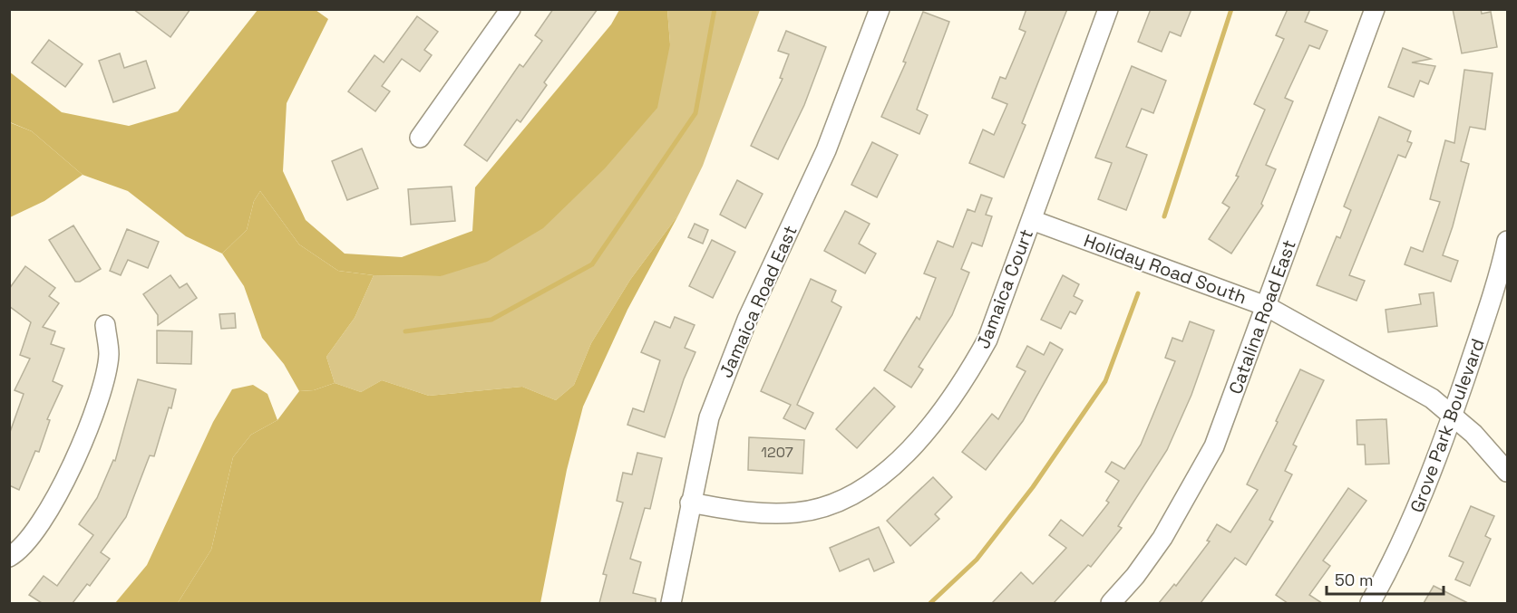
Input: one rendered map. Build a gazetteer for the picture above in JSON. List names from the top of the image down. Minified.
{"streets":{"street":["Holiday Road South","Jamaica Court","Jamaica Road East","Catalina Road East","Grove Park Boulevard"]},"crossings":[["Holiday Road South","Jamaica Court"],["Holiday Road South","Catalina Road East"],["Holiday Road South","Grove Park Boulevard"],["Jamaica Court","Jamaica Road East"]],"house_numbers":["1207"],"scale_bar":"50 m"}
